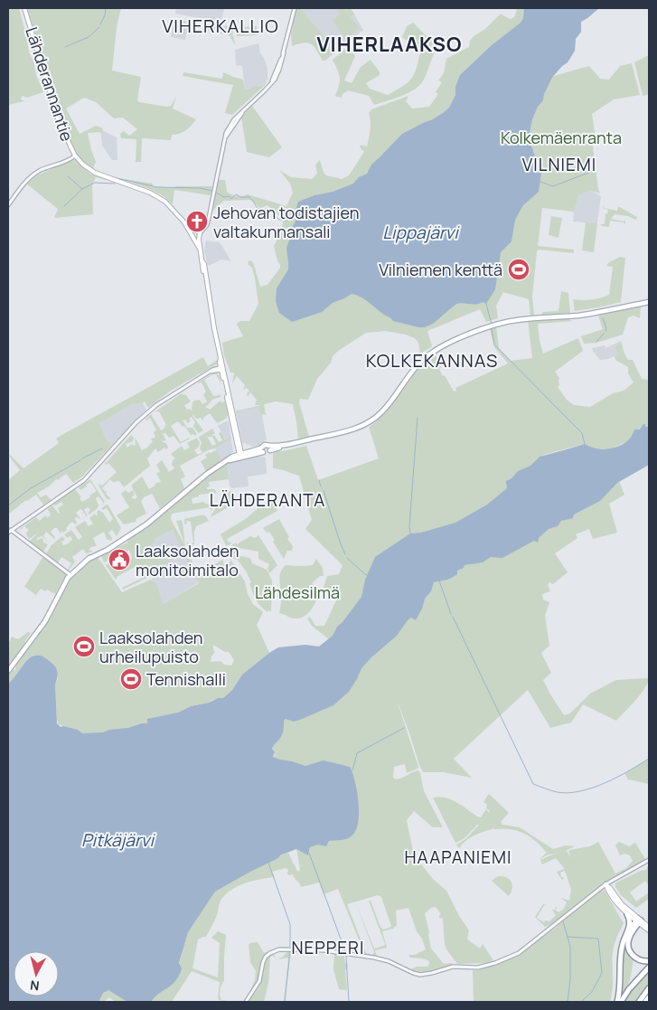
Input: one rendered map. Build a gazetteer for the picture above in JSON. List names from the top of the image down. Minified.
{"streets":{"main road":["Lähderannantie"]},"districts":["VIHERKALLIO","VIHERLAAKSO","VILNIEMI","KOLKEKANNAS","LÄHDERANTA","HAAPANIEMI","NEPPERI"],"water":["Lippajärvi","Pitkäjärvi"],"parks":["Kolkemäenranta","Lähdesilmä"],"places":{"church":["Jehovan todistajien valtakunnansali"],"sports":["Vilniemen kenttä","Laaksolahden urheilupuisto","Tennishalli"],"public building":["Laaksolahden monitoimitalo"]},"north":"bottom"}
